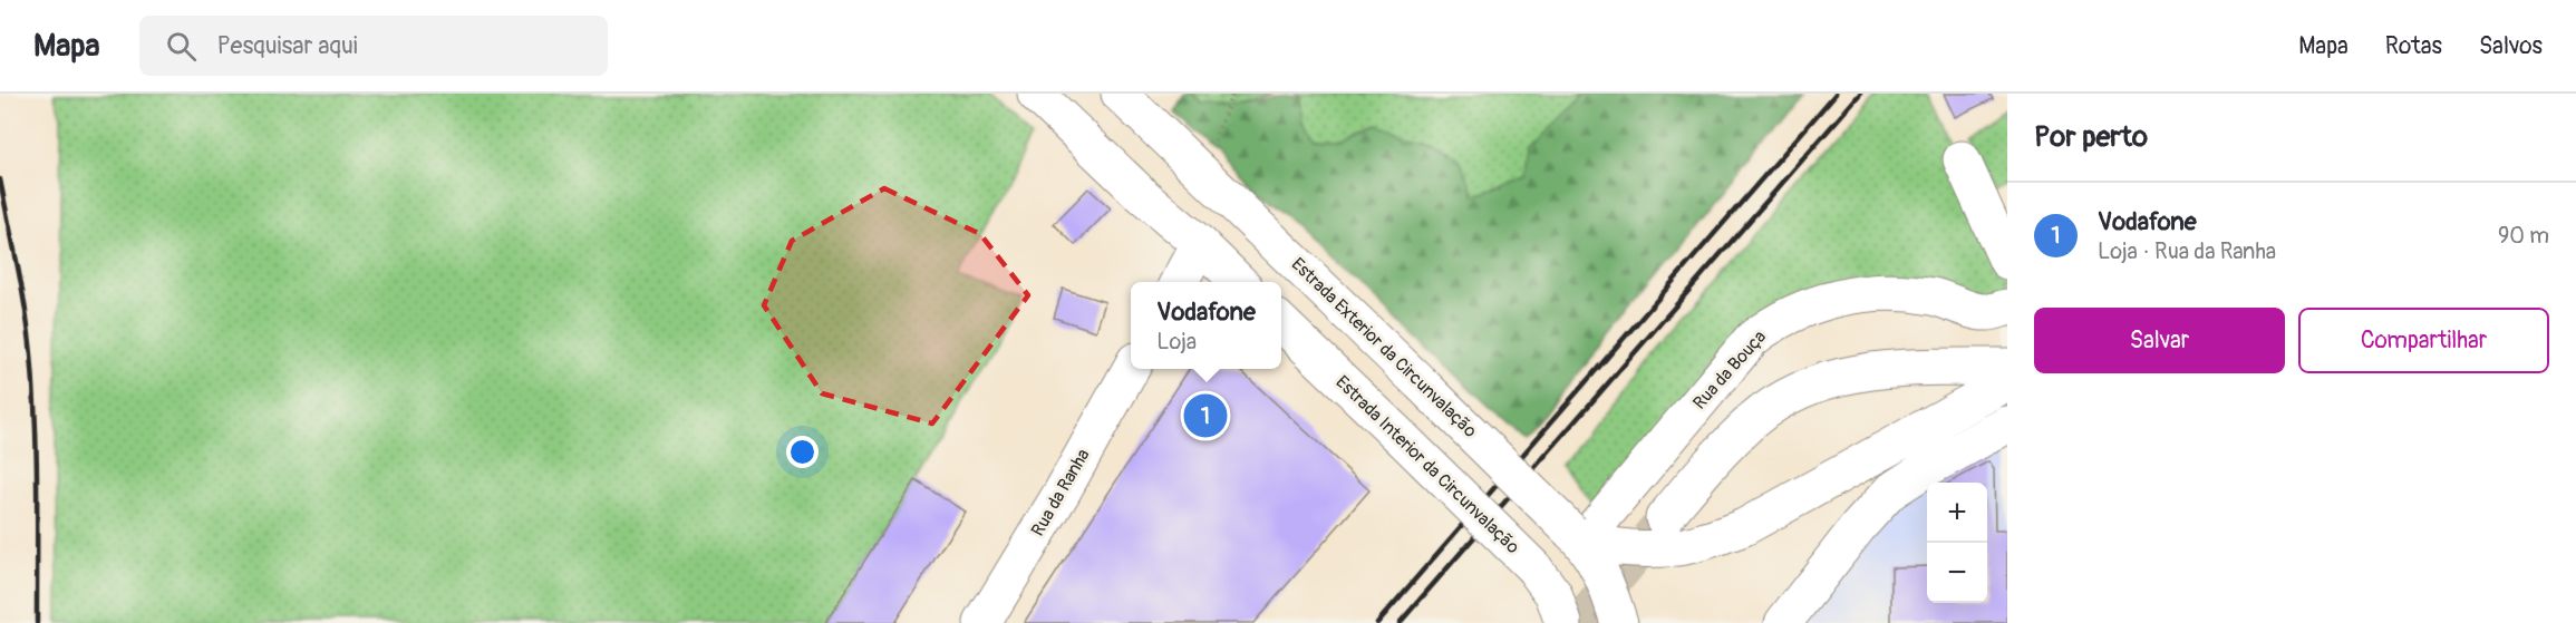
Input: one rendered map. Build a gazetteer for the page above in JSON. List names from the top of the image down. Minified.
{"streets":{"main road":["Estrada Exterior da Circunvalação","Rua da Bouça","Estrada Interior da Circunvalação","Rua da Ranha"]},"crossings":[["Estrada Exterior da Circunvalação","Rua da Bouça"]],"page":{"header":"Mapa","search":"Pesquisar aqui","nav":["Mapa","Rotas","Salvos"],"heading":"Por perto","list":[{"mark":"1","name":"Vodafone","note":"Loja · Rua da Ranha","value":"90 m"}],"popup":["Vodafone","Loja"],"buttons":["Salvar","Compartilhar"],"pins":"1","map_buttons":["+","−"]}}
